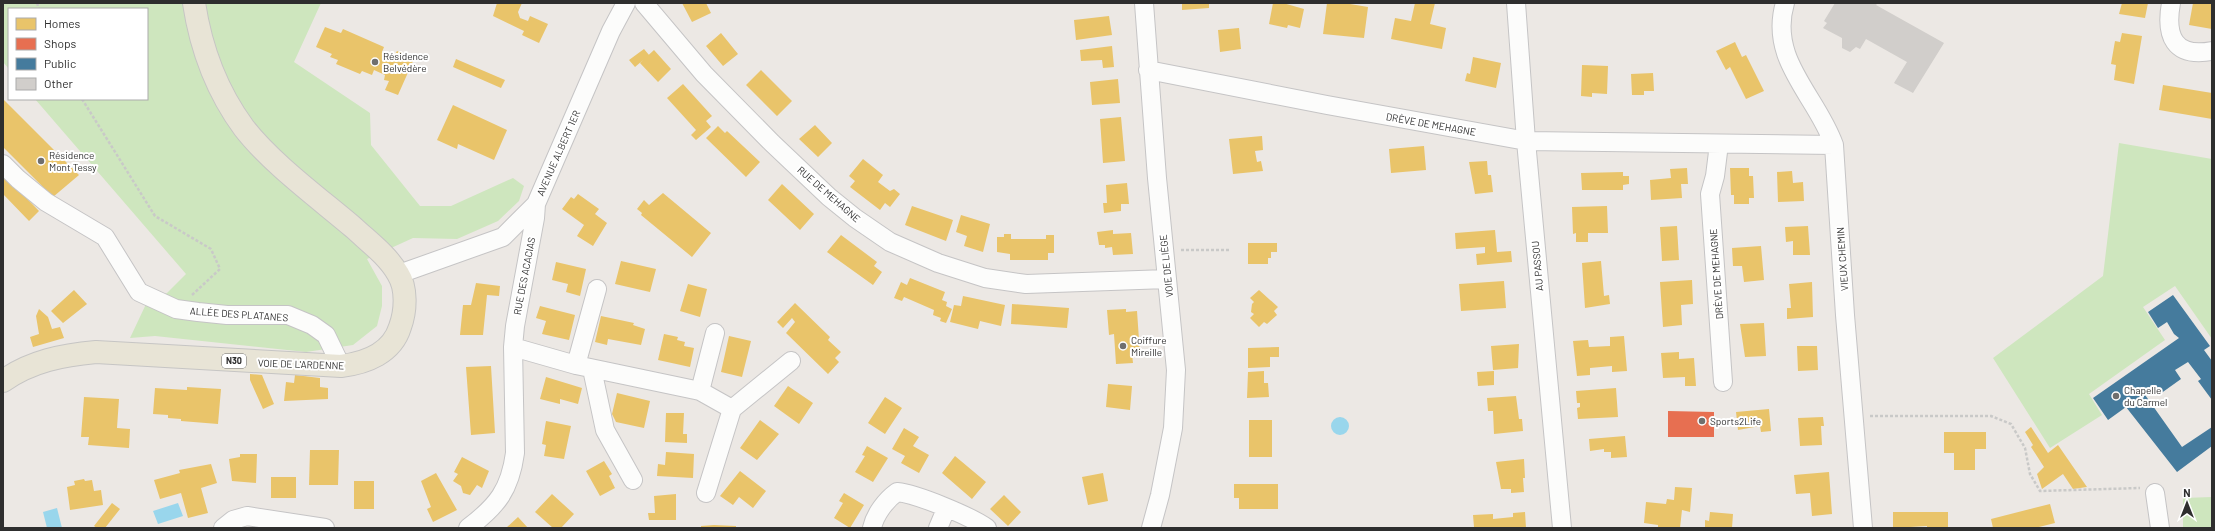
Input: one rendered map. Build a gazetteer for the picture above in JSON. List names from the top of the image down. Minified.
{"streets":{"main road":["N30","VOIE DE L'ARDENNE"],"street":["DRÈVE DE MEHAGNE","AVENUE ALBERT 1ER","RUE DE MEHAGNE","VIEUX CHEMIN","VOIE DE LIÈGE","AU PASSOU","RUE DES ACACIAS","ALLÉE DES PLATANES"]},"crossings":[["DRÈVE DE MEHAGNE","VIEUX CHEMIN"],["DRÈVE DE MEHAGNE","VOIE DE LIÈGE"],["DRÈVE DE MEHAGNE","AU PASSOU"],["AVENUE ALBERT 1ER","RUE DES ACACIAS"],["AVENUE ALBERT 1ER","VOIE DE L'ARDENNE"],["RUE DE MEHAGNE","VOIE DE LIÈGE"],["ALLÉE DES PLATANES","VOIE DE L'ARDENNE"]],"places":["Résidence Belvédère","Résidence Mont Tessy","Coiffure Mireille","Chapelle du Carmel","Sports2Life"],"legend":["Homes","Shops","Public","Other"],"north":"top"}
